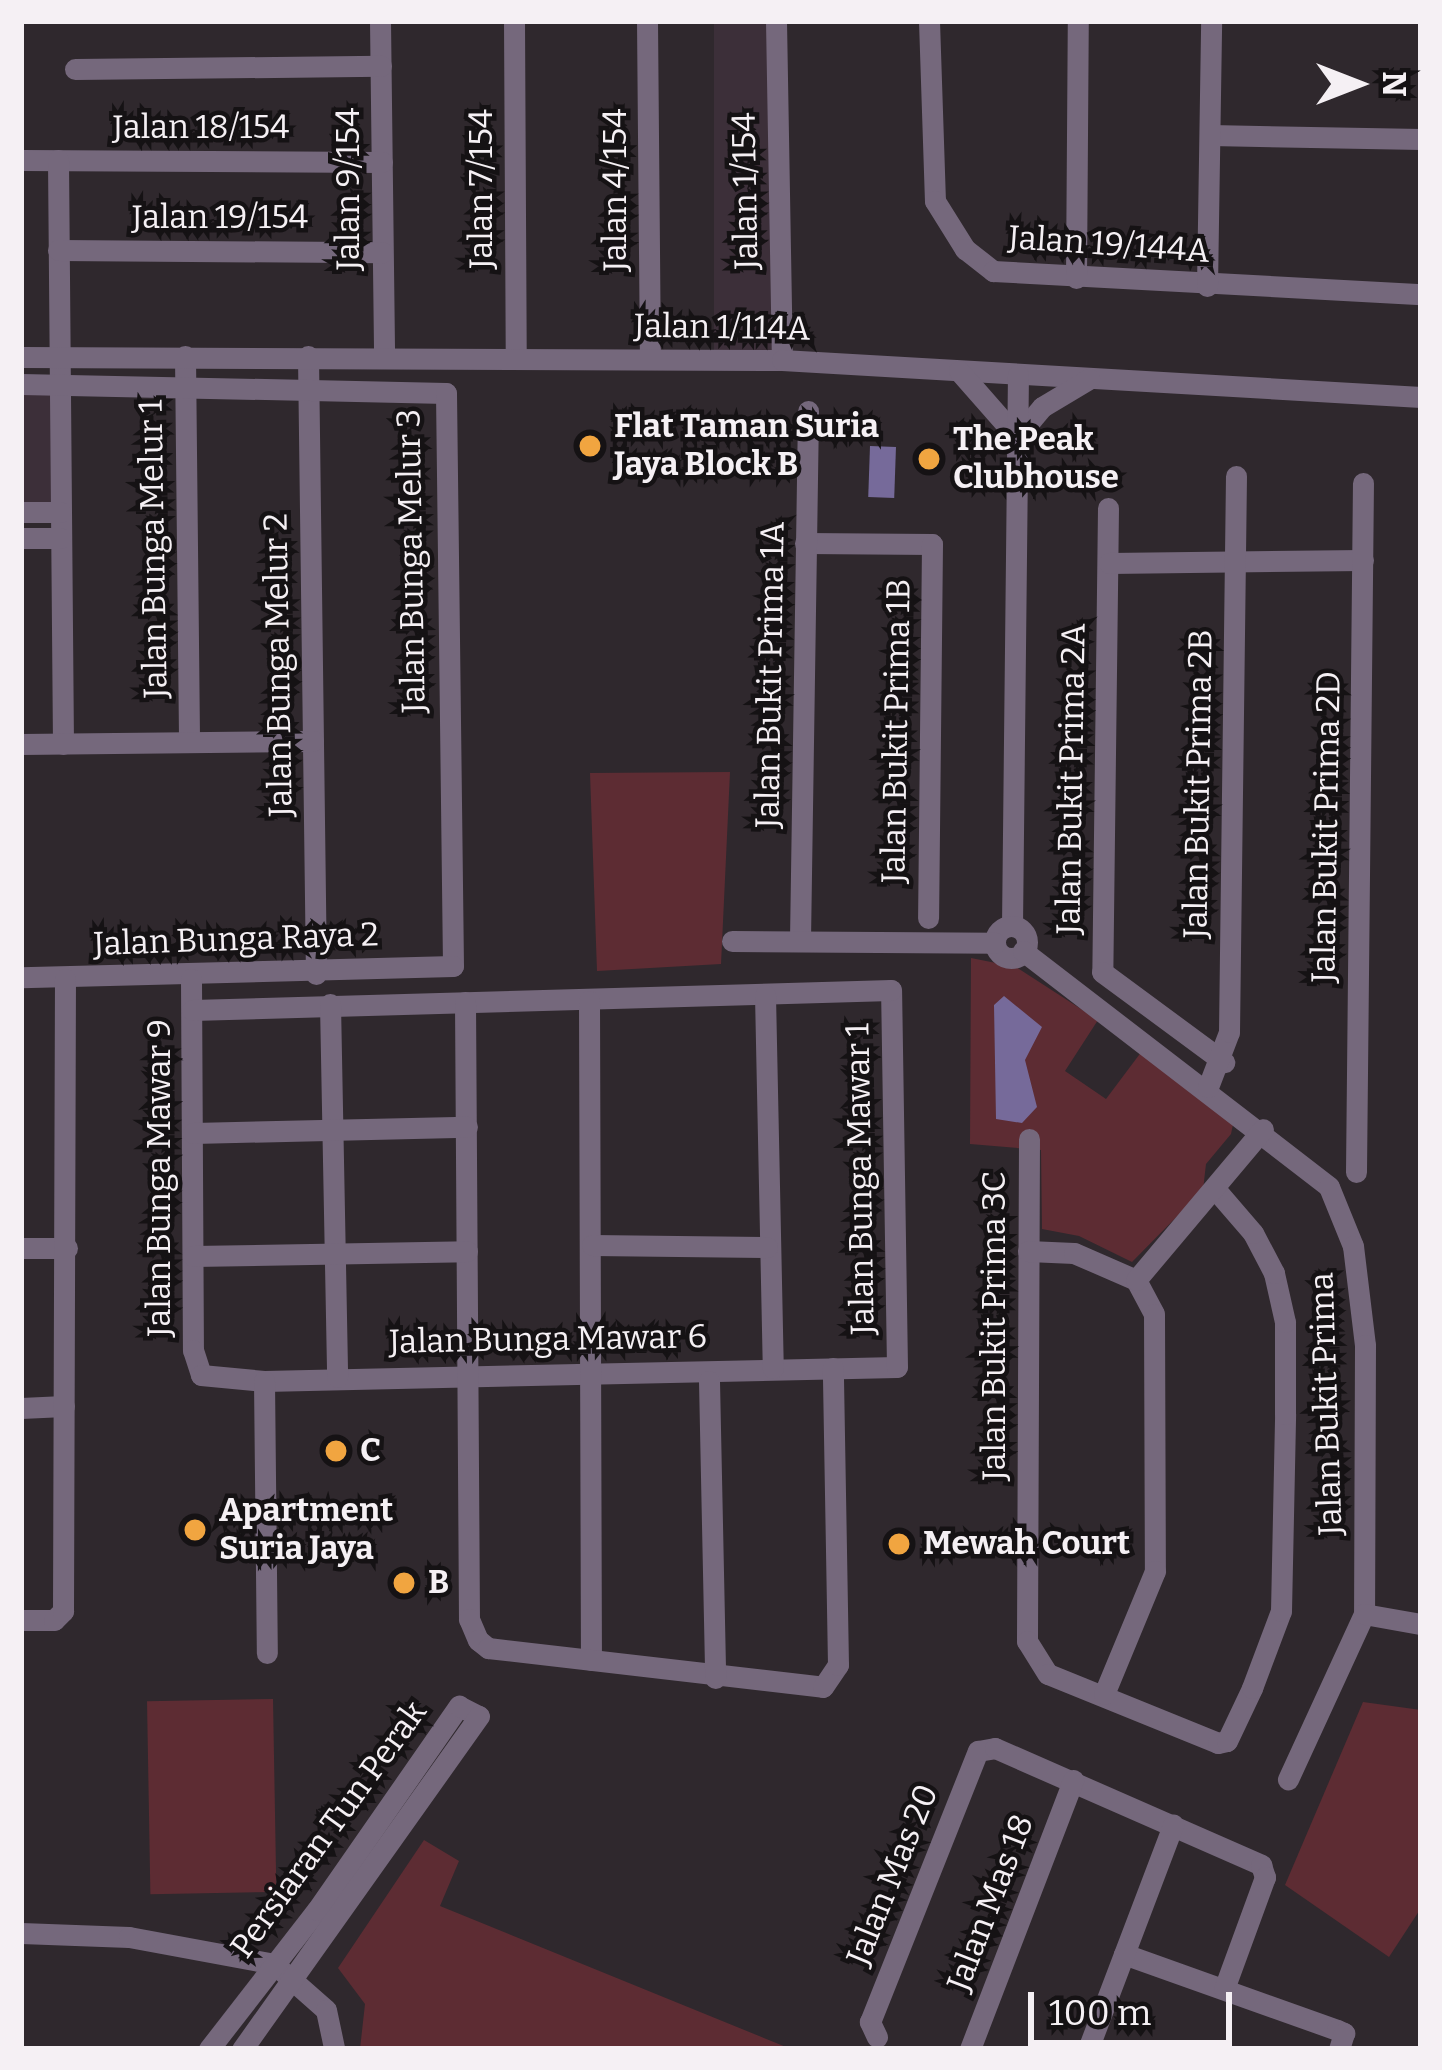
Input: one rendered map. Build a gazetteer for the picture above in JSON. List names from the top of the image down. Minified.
{"streets":{"street":["Jalan 18/154","Jalan 9/154","Jalan 7/154","Jalan 4/154","Jalan 1/154","Jalan 19/154","Jalan 19/144A","Jalan 1/114A","Jalan Bunga Melur 1","Jalan Bunga Melur 3","Jalan Bunga Melur 2","Jalan Bukit Prima 1A","Jalan Bukit Prima 1B","Jalan Bukit Prima 2A","Jalan Bukit Prima 2B","Jalan Bukit Prima 2D","Jalan Bunga Raya 2","Jalan Bunga Mawar 9","Jalan Bunga Mawar 1","Jalan Bukit Prima 3C","Jalan Bunga Mawar 6","Jalan Bukit Prima","Persiaran Tun Perak","Jalan Mas 20","Jalan Mas 18"]},"crossings":[["Jalan 18/154","Jalan 9/154"],["Jalan 9/154","Jalan 19/154"],["Jalan 9/154","Jalan 1/114A"],["Jalan 7/154","Jalan 1/114A"],["Jalan 4/154","Jalan 1/114A"],["Jalan 1/154","Jalan 1/114A"],["Jalan 1/114A","Jalan Bunga Melur 1"],["Jalan 1/114A","Jalan Bunga Melur 2"],["Jalan Bunga Melur 1","Jalan Bunga Melur 3"],["Jalan Bunga Melur 3","Jalan Bunga Melur 2"],["Jalan Bunga Melur 3","Jalan Bunga Raya 2"],["Jalan Bunga Melur 2","Jalan Bunga Raya 2"],["Jalan Bukit Prima 1A","Jalan Bukit Prima 1B"],["Jalan Bukit Prima 2A","Jalan Bukit Prima 2B"],["Jalan Bunga Raya 2","Jalan Bunga Mawar 9"],["Jalan Bunga Mawar 9","Jalan Bunga Mawar 6"],["Jalan Bunga Mawar 1","Jalan Bunga Mawar 6"],["Jalan Mas 20","Jalan Mas 18"]],"places":["Flat Taman Suria Jaya Block B","The Peak Clubhouse","C","Apartment Suria Jaya","Mewah Court","B"],"scale_bar":"100 m","north":"right"}
